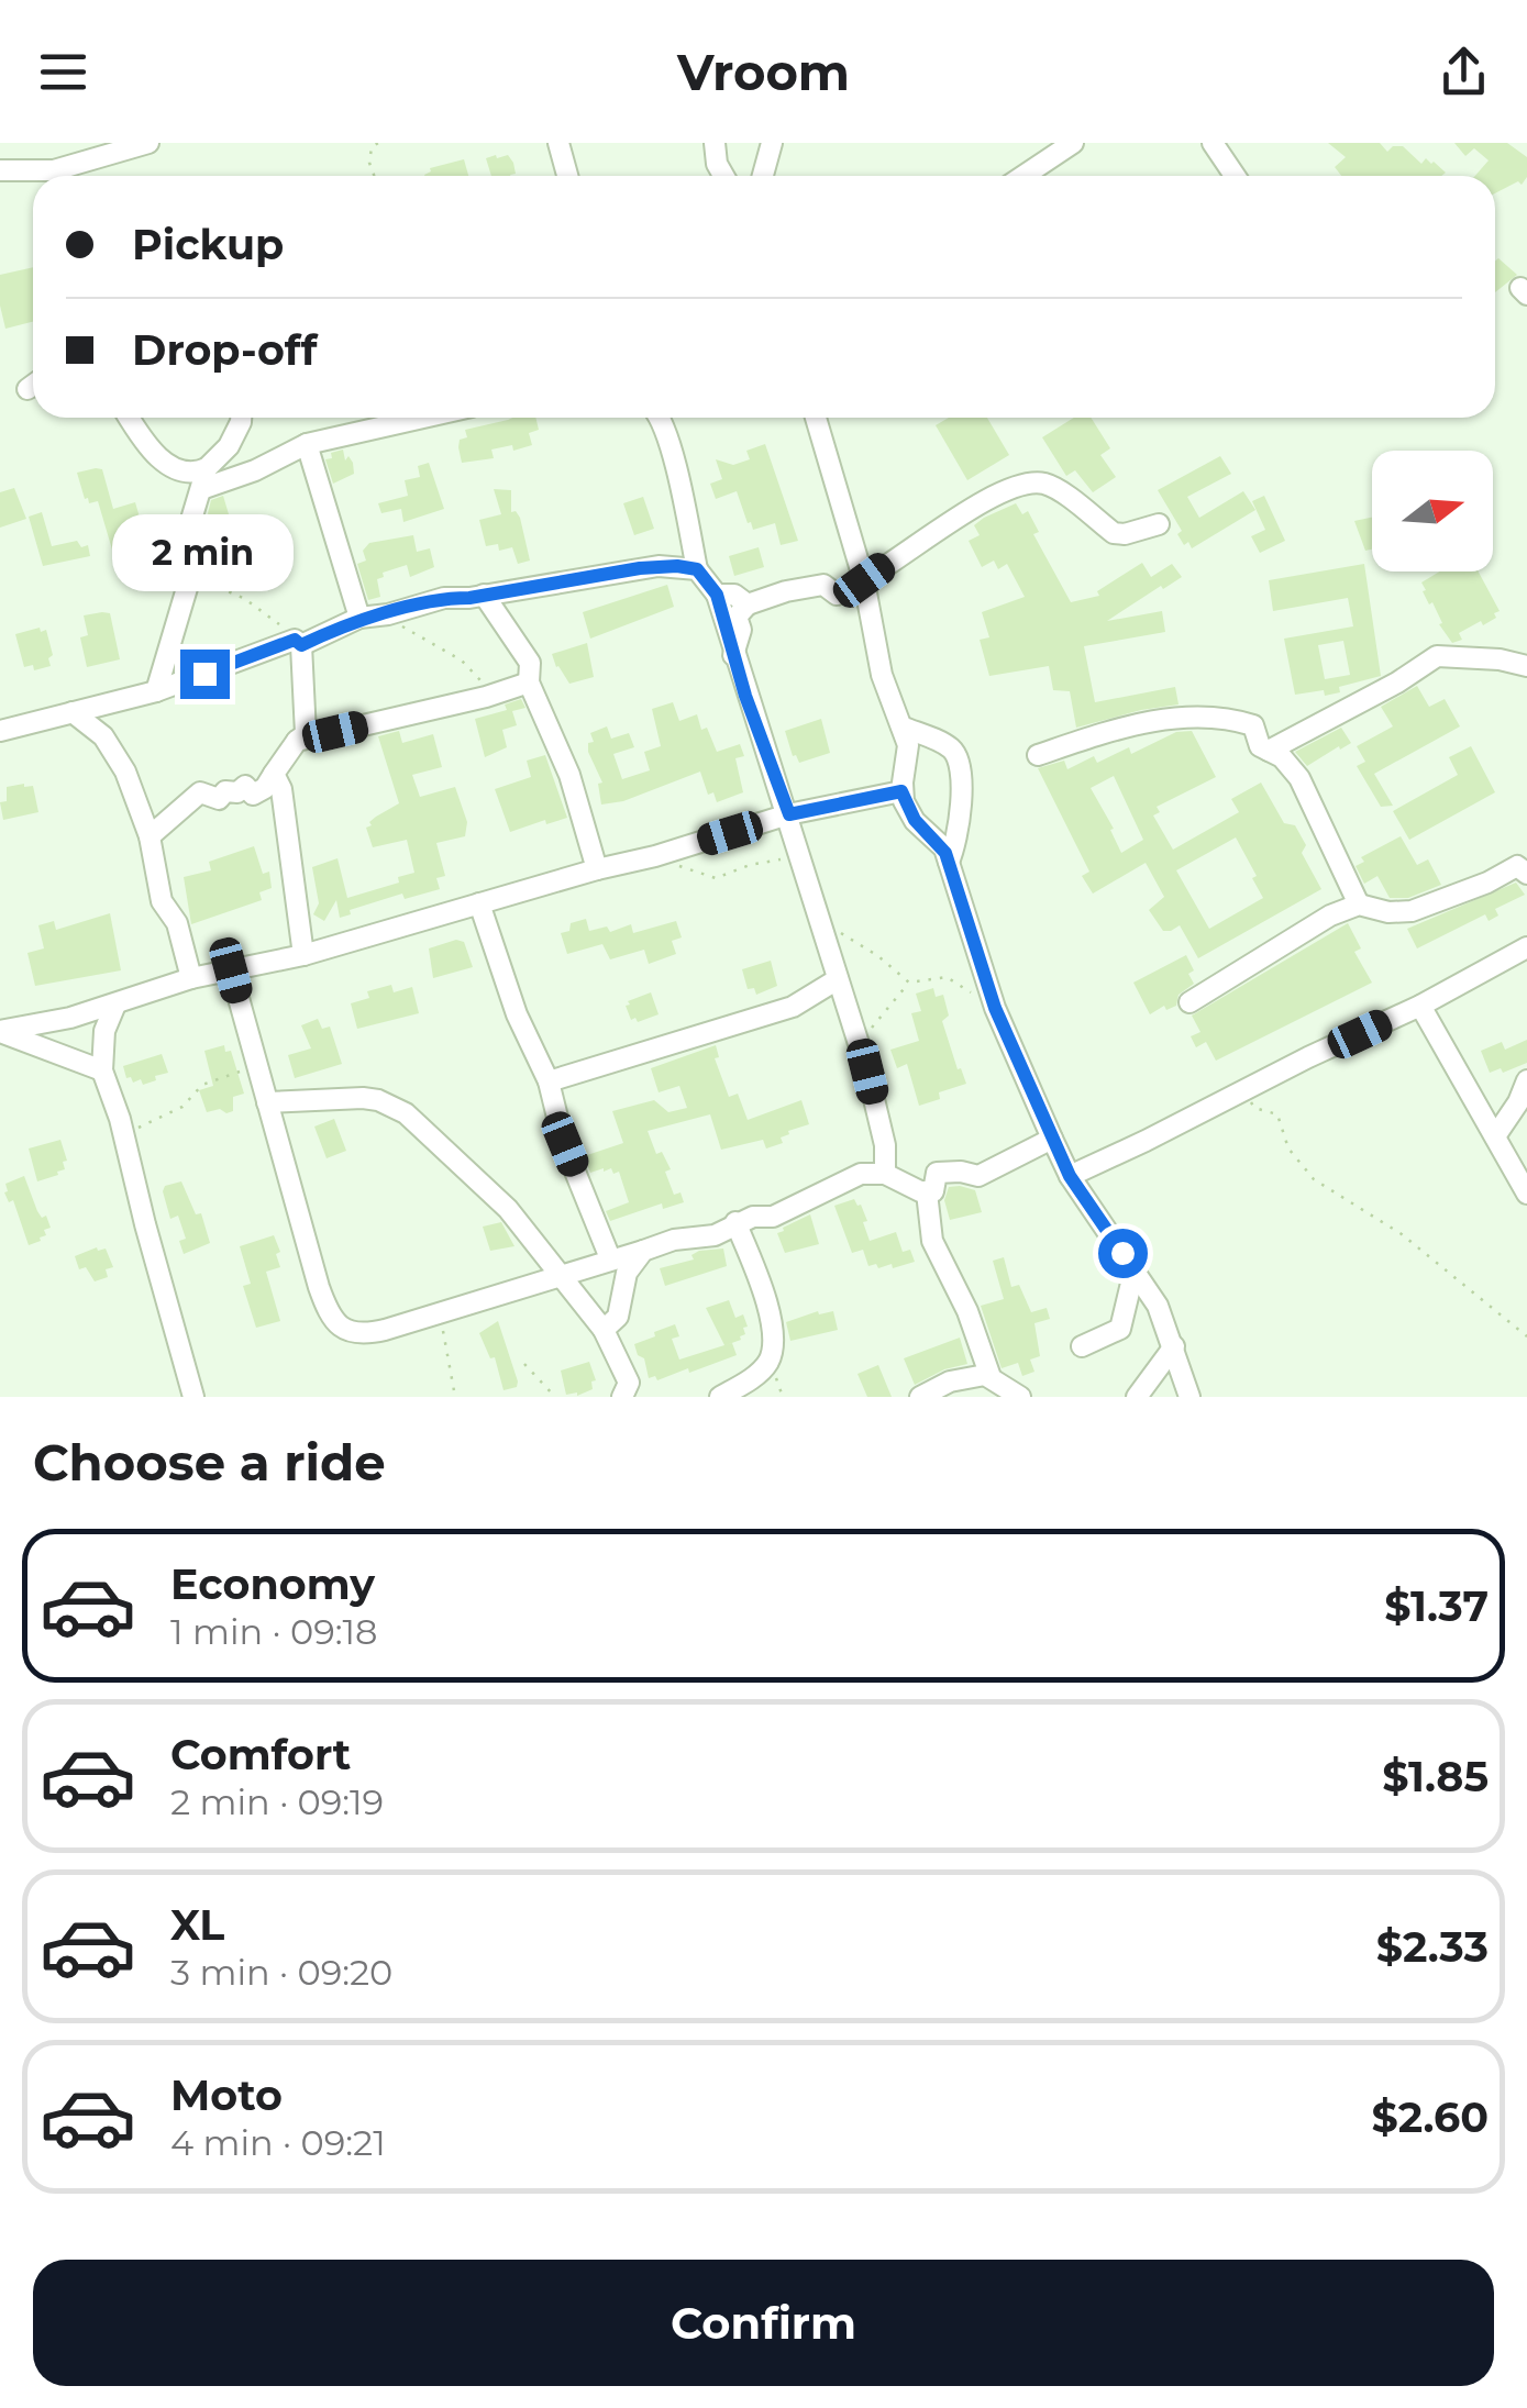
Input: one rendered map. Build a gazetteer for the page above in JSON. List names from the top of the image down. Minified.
{"north":"right","page":{"header":"Vroom","banner":["Pickup","Drop-off"],"bubble":"2 min","heading":"Choose a ride","list":[{"name":"Economy","note":"1 min · 09:18","value":"$1.37"},{"name":"Comfort","note":"2 min · 09:19","value":"$1.85"},{"name":"XL","note":"3 min · 09:20","value":"$2.33"},{"name":"Moto","note":"4 min · 09:21","value":"$2.60"}],"buttons":"Confirm"}}
